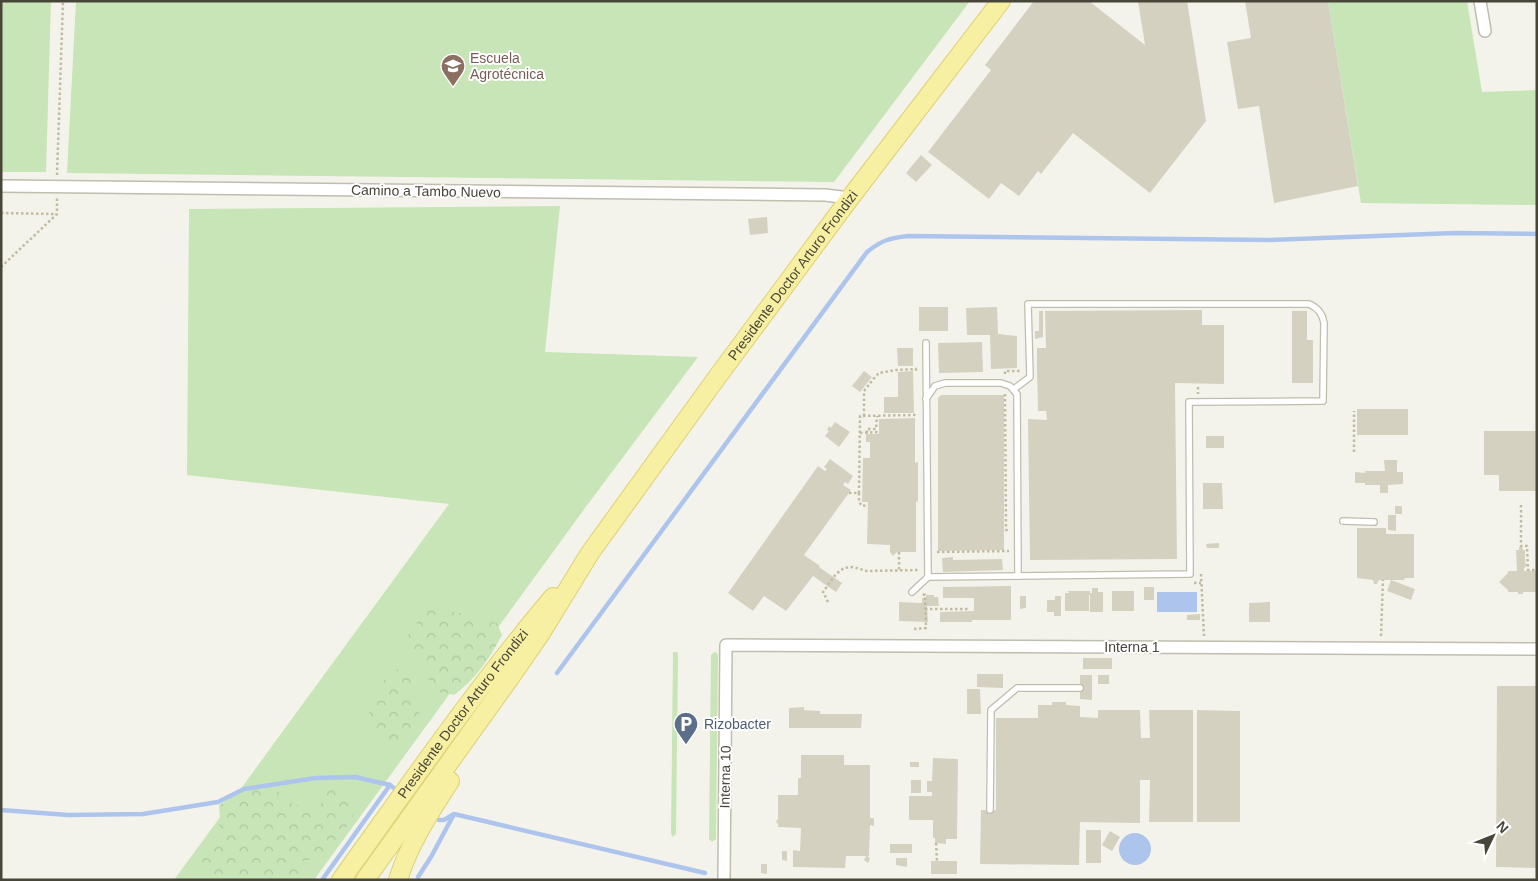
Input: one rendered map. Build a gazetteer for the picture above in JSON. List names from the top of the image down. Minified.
{"streets":{"main road":["Presidente Doctor Arturo Frondizi"],"street":["Camino a Tambo Nuevo","Interna 1","Interna 10"]},"crossings":[["Camino a Tambo Nuevo","Presidente Doctor Arturo Frondizi"],["Interna 1","Interna 10"]],"places":{"school or university":["Escuela Agrotécnica"],"parking":["Rizobacter"]},"north":"top right"}
